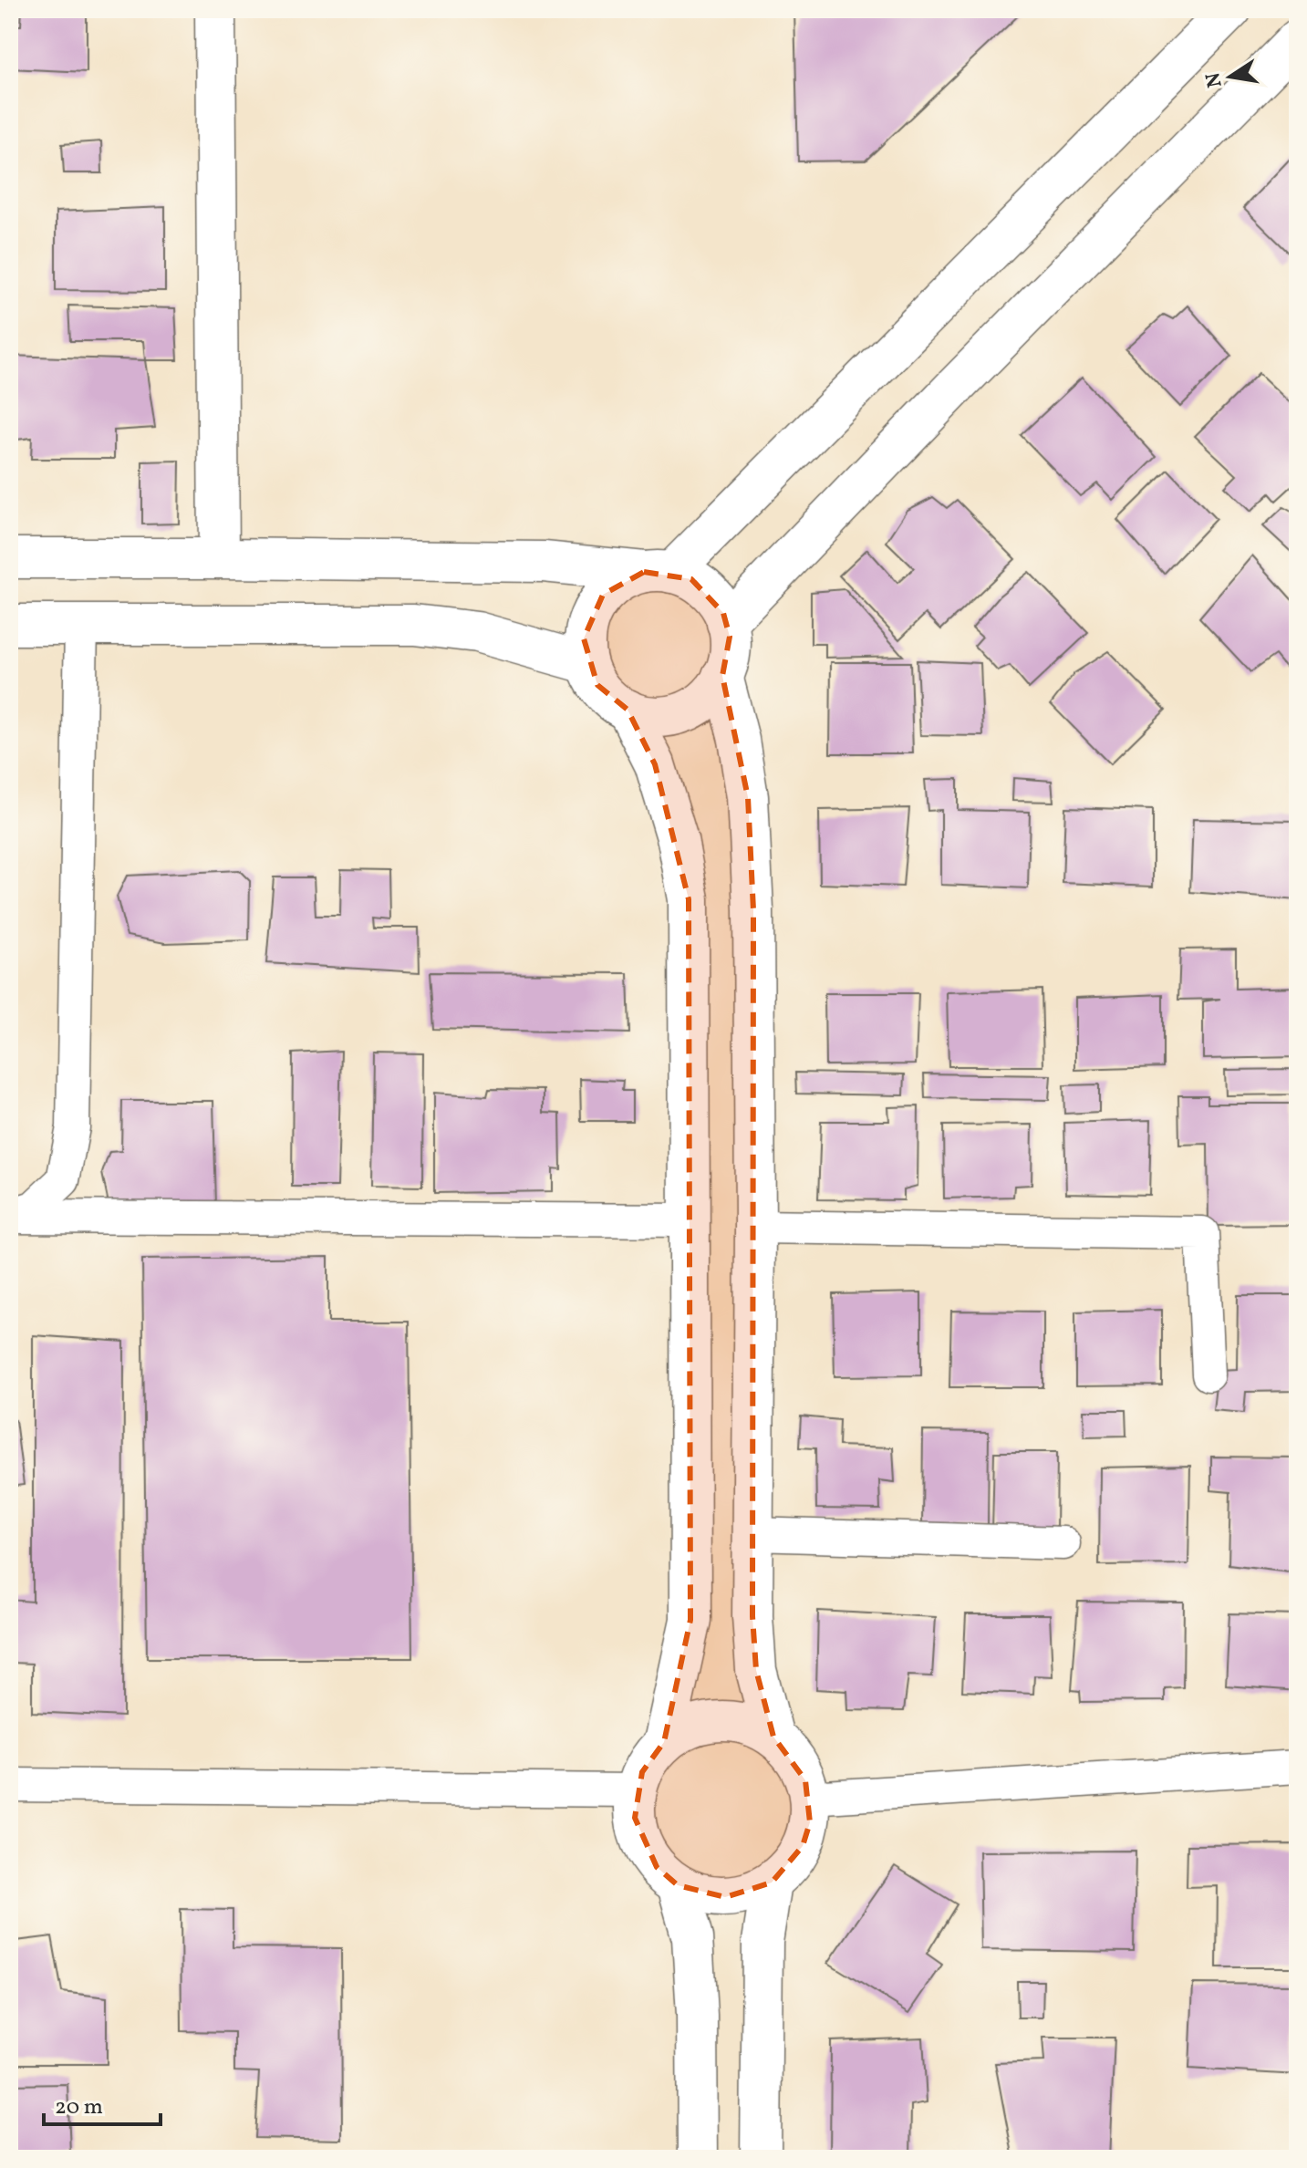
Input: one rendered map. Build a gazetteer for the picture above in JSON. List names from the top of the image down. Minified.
{"scale_bar":"20 m","north":"left"}
